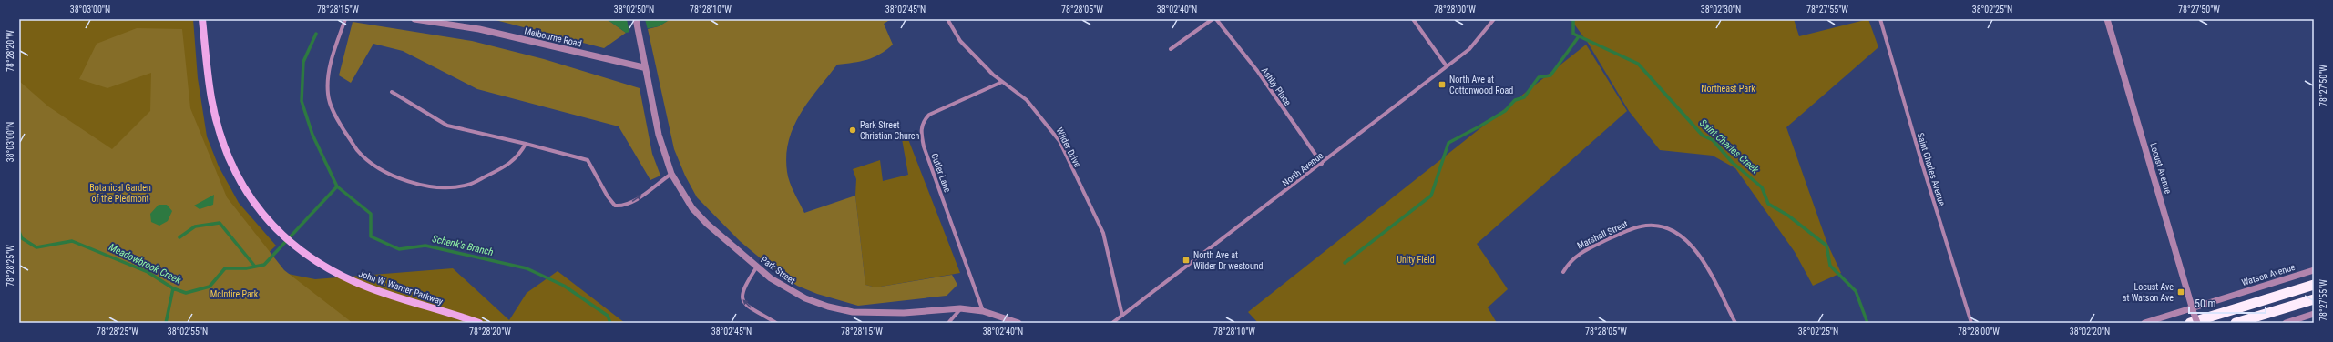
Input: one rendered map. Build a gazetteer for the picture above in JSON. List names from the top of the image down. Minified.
{"streets":{"main road":["John W. Warner Parkway"],"street":["Melbourne Road","Ashby Place","Wilder Drive","Locust Avenue","North Avenue","Saint Charles Avenue","Cutler Lane","Marshall Street","Park Street","Watson Avenue"]},"crossings":[["Melbourne Road","Park Street"],["Ashby Place","North Avenue"],["Wilder Drive","North Avenue"],["Wilder Drive","Cutler Lane"],["Locust Avenue","Watson Avenue"],["Cutler Lane","Park Street"]],"water":["Saint Charles Creek","Schenk's Branch","Meadowbrook Creek"],"parks":["Northeast Park","Botanical Garden of the Piedmont","Unity Field","McIntire Park"],"places":{"transit":["North Ave at Cottonwood Road","North Ave at Wilder Dr westound","Locust Ave at Watson Ave"],"other":["Park Street Christian Church"]},"scale_bar":"50 m","coordinates":["38°03'00\"N","78°28'15\"W","38°02'50\"N","78°28'10\"W","38°02'45\"N","78°28'05\"W","38°02'40\"N","78°28'00\"W","38°02'30\"N","78°27'55\"W","38°02'25\"N","78°27'50\"W","78°28'20\"W","78°28'25\"W","38°02'55\"N","38°02'20\"N"]}
